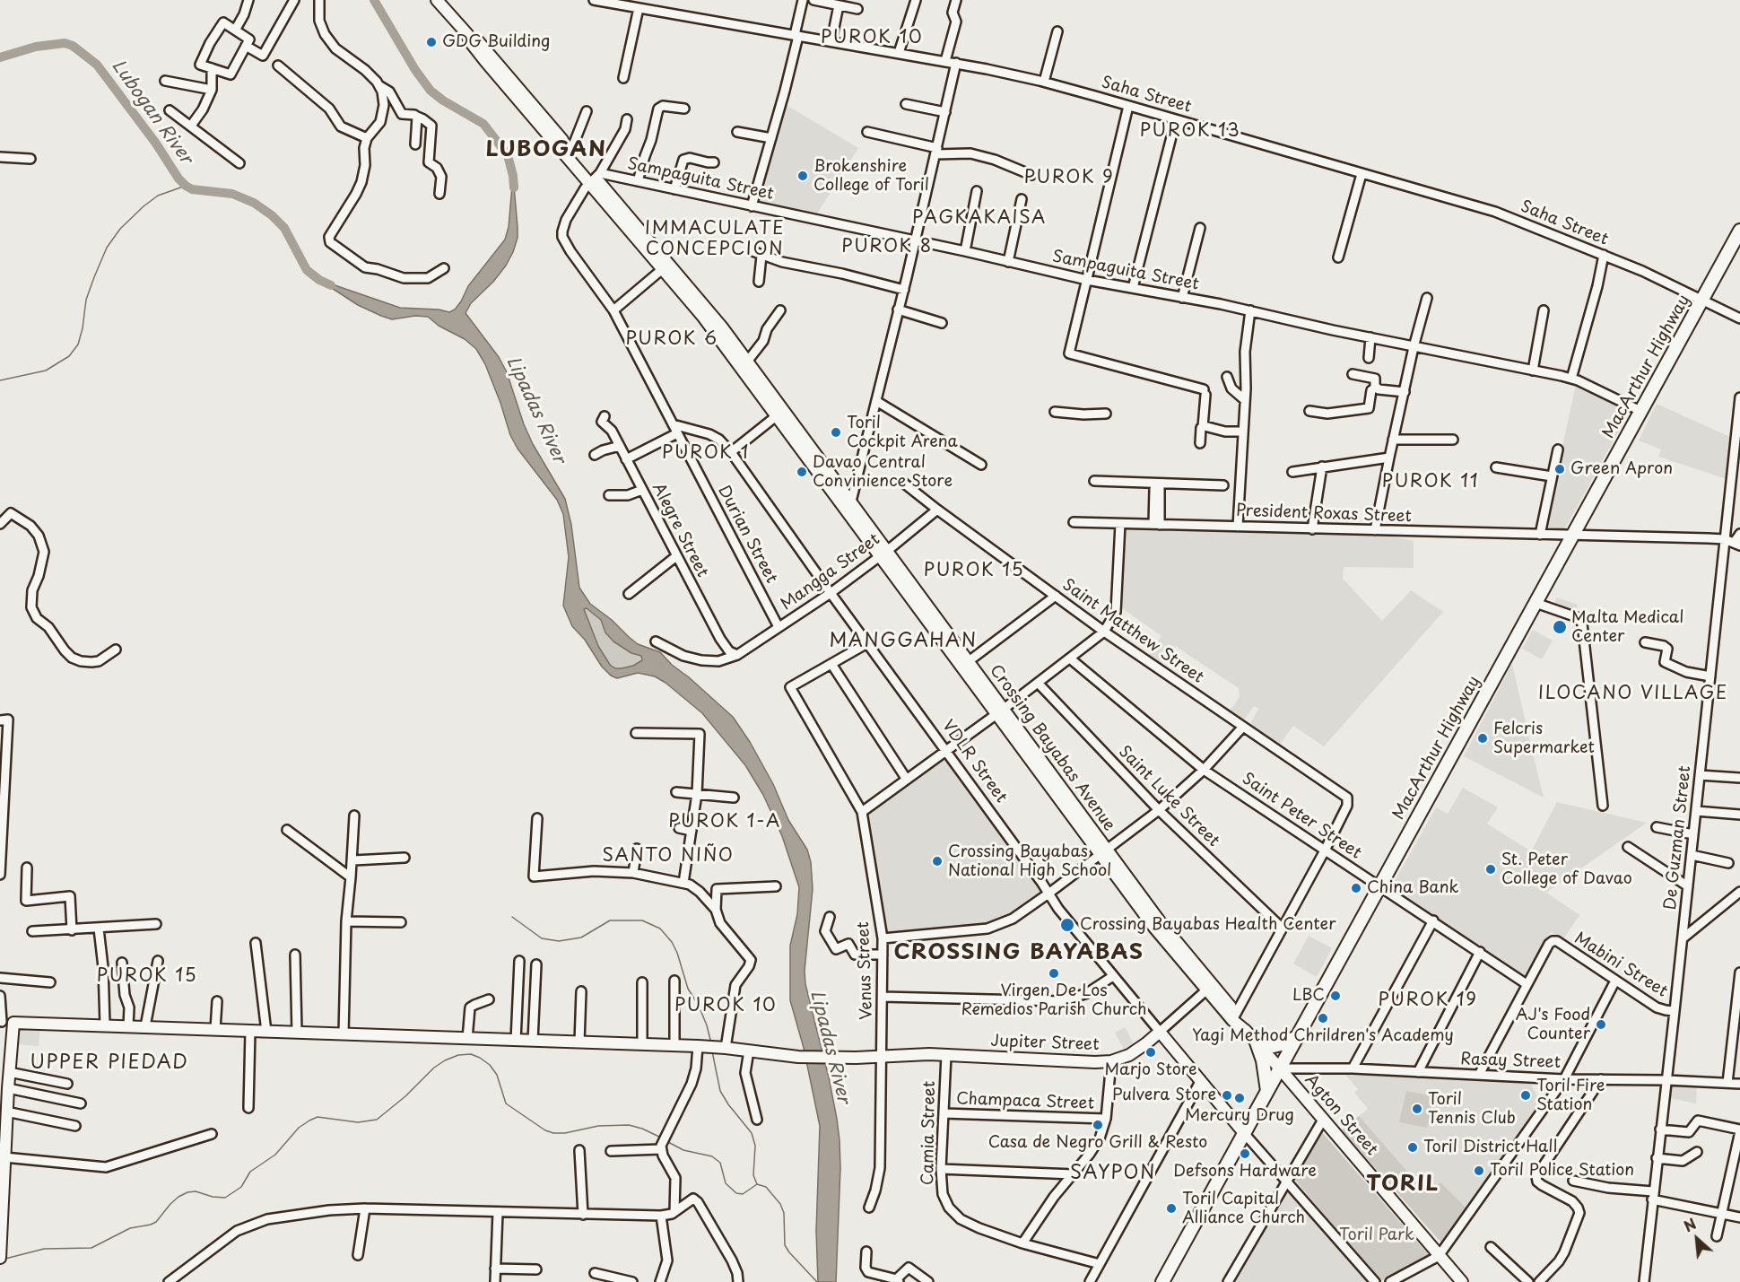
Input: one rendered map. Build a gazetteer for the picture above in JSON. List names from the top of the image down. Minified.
{"streets":{"highway":["MacArthur Highway"],"main road":["Crossing Bayabas Avenue","VDLR Street","Jupiter Street","Agton Street"],"street":["Saha Street","Sampaguita Street","President Roxas Street","Alegre Street","Durian Street","Mangga Street","Saint Matthew Street","Saint Luke Street","Saint Peter Street","De Guzman Street","Mabini Street","Venus Street","Rasay Street","Champaca Street","Camia Street"]},"crossings":[["Saha Street","MacArthur Highway"],["Sampaguita Street","MacArthur Highway"],["Sampaguita Street","Durian Street"],["Sampaguita Street","Crossing Bayabas Avenue"],["MacArthur Highway","President Roxas Street"],["MacArthur Highway","Crossing Bayabas Avenue"],["MacArthur Highway","VDLR Street"],["MacArthur Highway","Saint Peter Street"],["MacArthur Highway","Rasay Street"],["MacArthur Highway","Agton Street"],["President Roxas Street","De Guzman Street"],["Alegre Street","Mangga Street"],["Durian Street","Mangga Street"],["Durian Street","Crossing Bayabas Avenue"],["Durian Street","VDLR Street"],["Mangga Street","Saint Matthew Street"],["Mangga Street","Crossing Bayabas Avenue"],["Mangga Street","VDLR Street"],["Saint Matthew Street","Saint Peter Street"],["Crossing Bayabas Avenue","Jupiter Street"],["Crossing Bayabas Avenue","Rasay Street"],["Crossing Bayabas Avenue","Agton Street"],["VDLR Street","Jupiter Street"],["Saint Peter Street","Mabini Street"],["De Guzman Street","Mabini Street"],["De Guzman Street","Rasay Street"],["Venus Street","Jupiter Street"],["Jupiter Street","Camia Street"],["Rasay Street","Agton Street"],["Champaca Street","Camia Street"]],"districts":["PUROK 10","PUROK 13","LUBOGAN","PUROK 9","PAGKAKAISA","IMMACULATE CONCEPCION","PUROK 8","PUROK 6","PUROK 1","PUROK 11","PUROK 15","MANGGAHAN","ILOCANO VILLAGE","PUROK 1-A","SANTO NIÑO","CROSSING BAYABAS","PUROK 15","PUROK 19","PUROK 10","UPPER PIEDAD","SAYPON","TORIL"],"water":["Lubogan River","Lipadas River"],"parks":["Toril Park"],"places":["GDG Building","Brokenshire College of Toril","Toril Cockpit Arena","Green Apron","Davao Central Convinience Store","Malta Medical Center","Felcris Supermarket","Crossing Bayabas National High School","St. Peter College of Davao","China Bank","Crossing Bayabas Health Center","Virgen De Los Remedios Parish Church","LBC","Yagi Method Chrildren's Academy","AJ's Food Counter","Marjo Store","Pulvera Store","Toril Fire Station","Mercury Drug","Toril Tennis Club","Casa de Negro Grill & Resto","Toril District Hall","Defsons Hardware","Toril Police Station","Toril Capital Alliance Church"],"north":"top left"}
